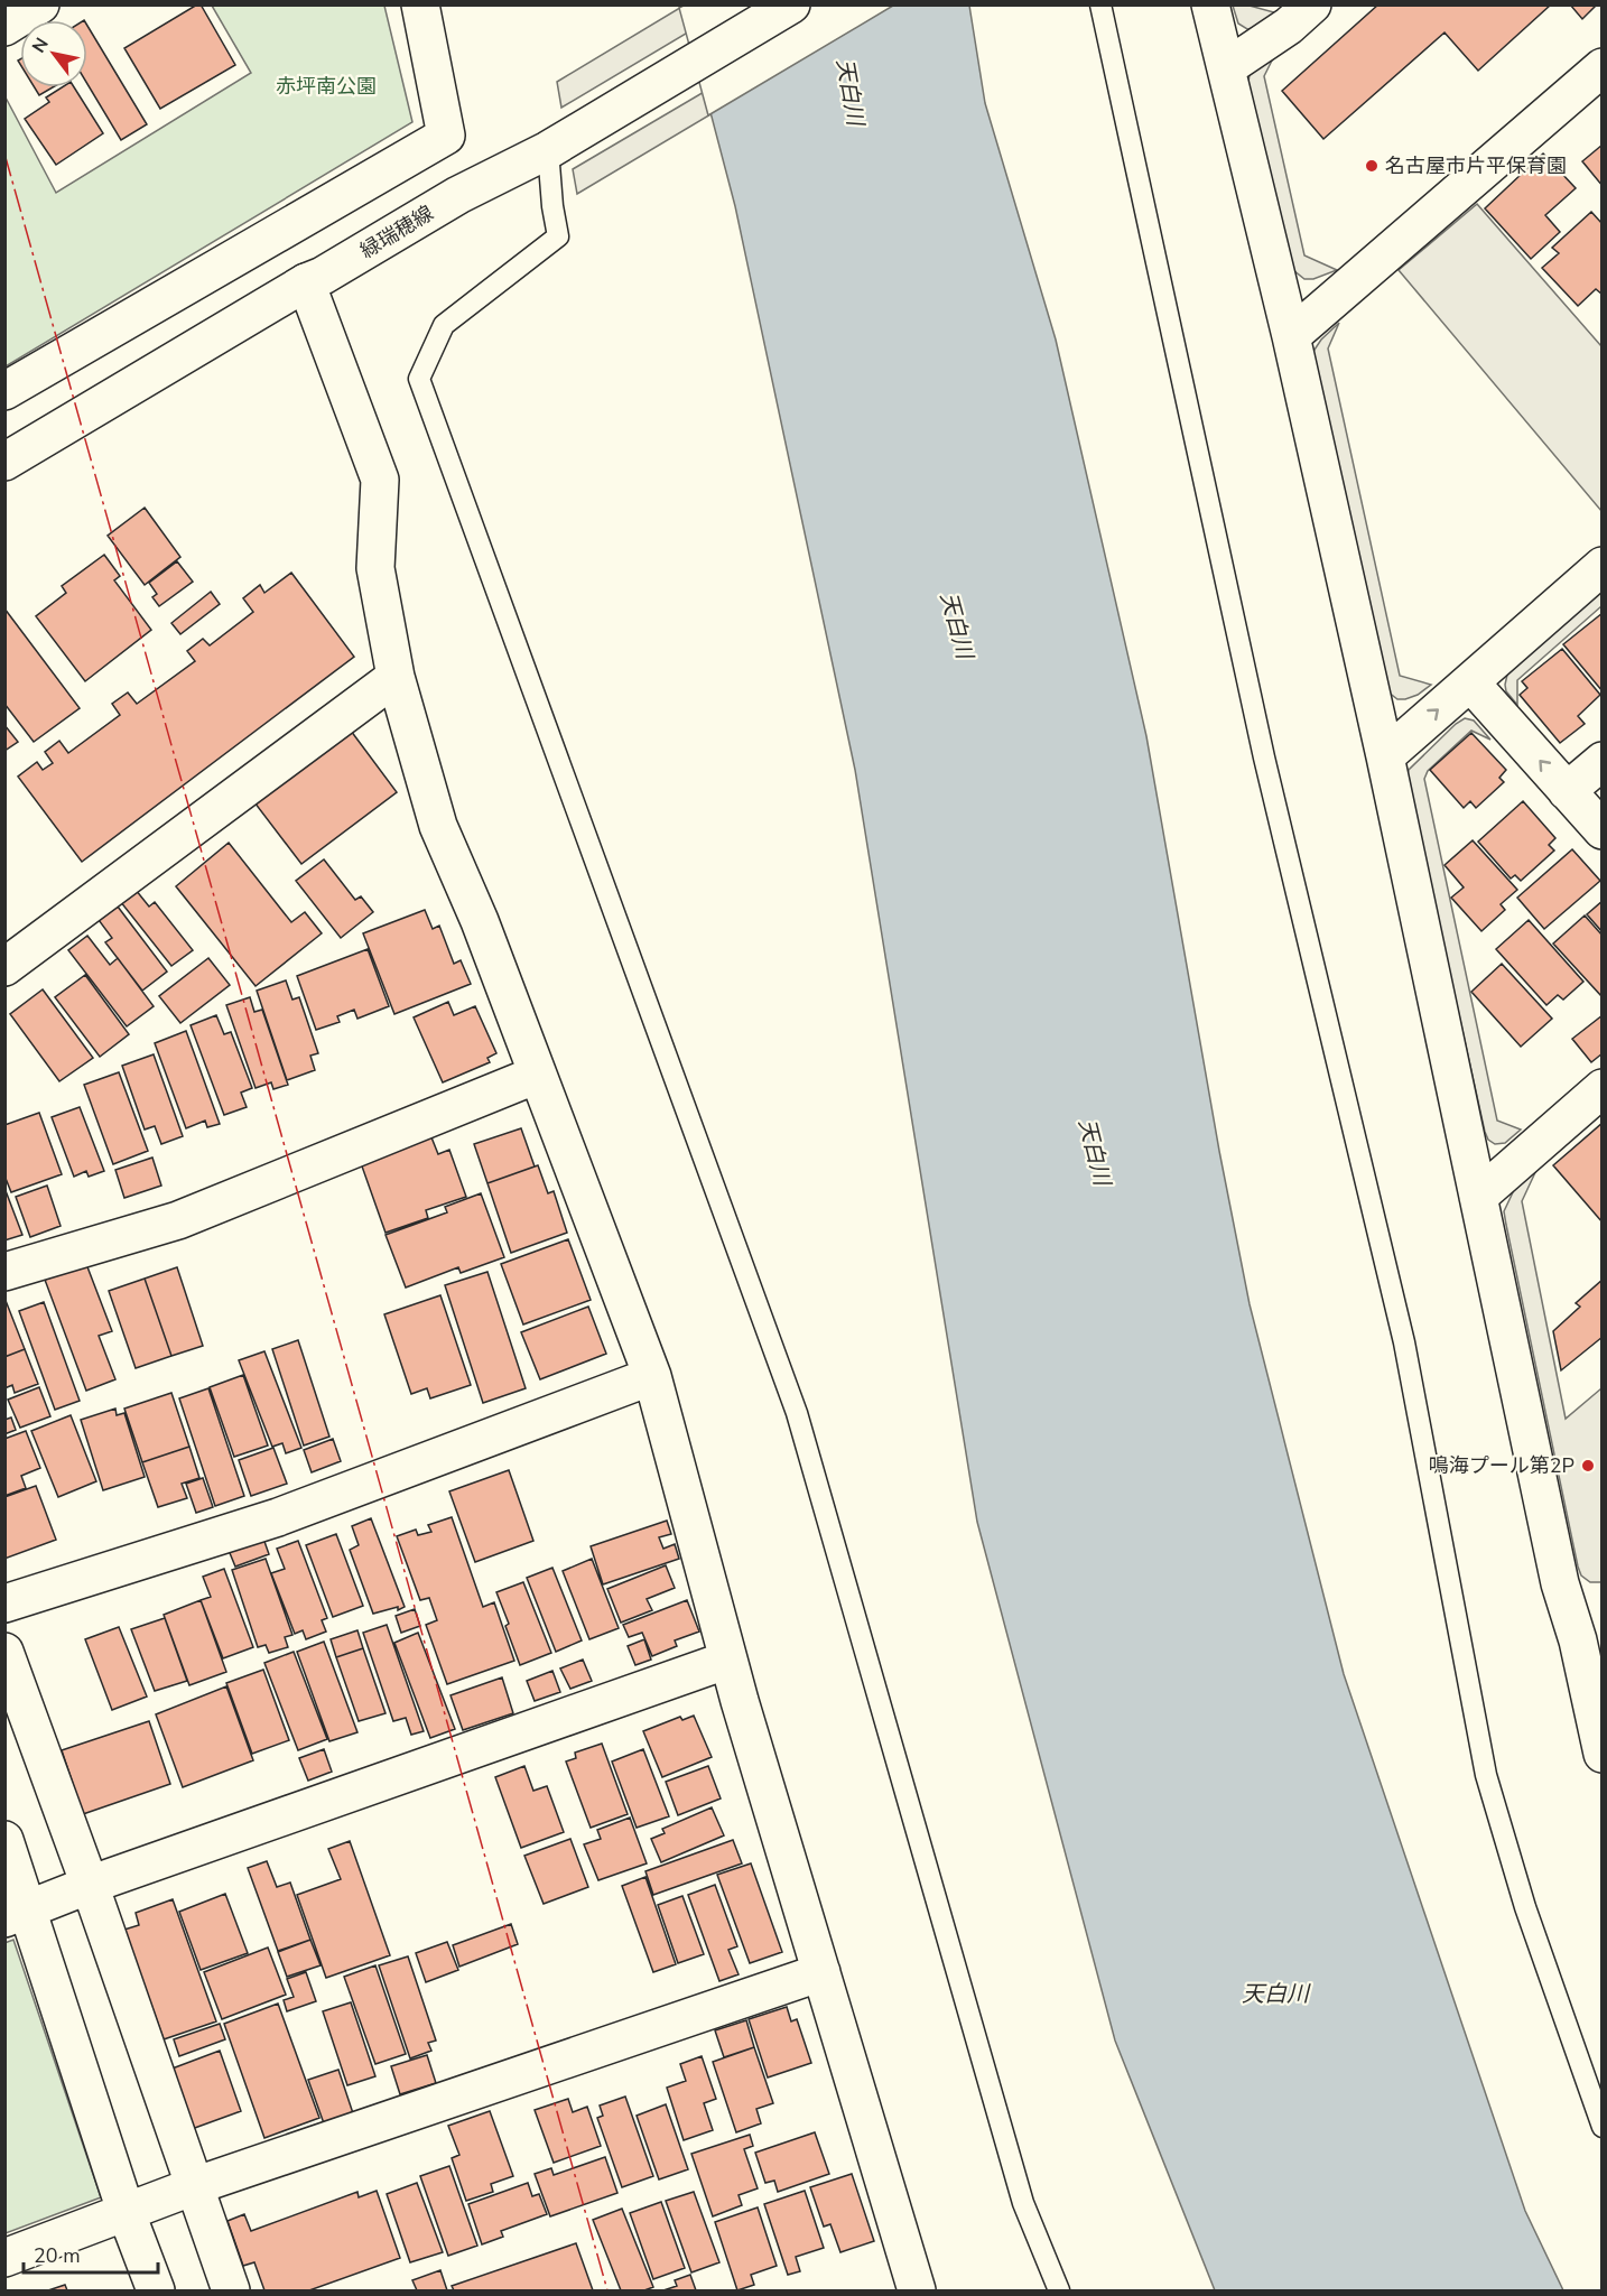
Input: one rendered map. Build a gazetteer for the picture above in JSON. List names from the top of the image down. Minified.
{"streets":{"street":["緑瑞穂線"]},"water":["天白川"],"parks":["赤坪南公園"],"places":["名古屋市片平保育園","鳴海プール第2P"],"scale_bar":"20 m","north":"top left"}
